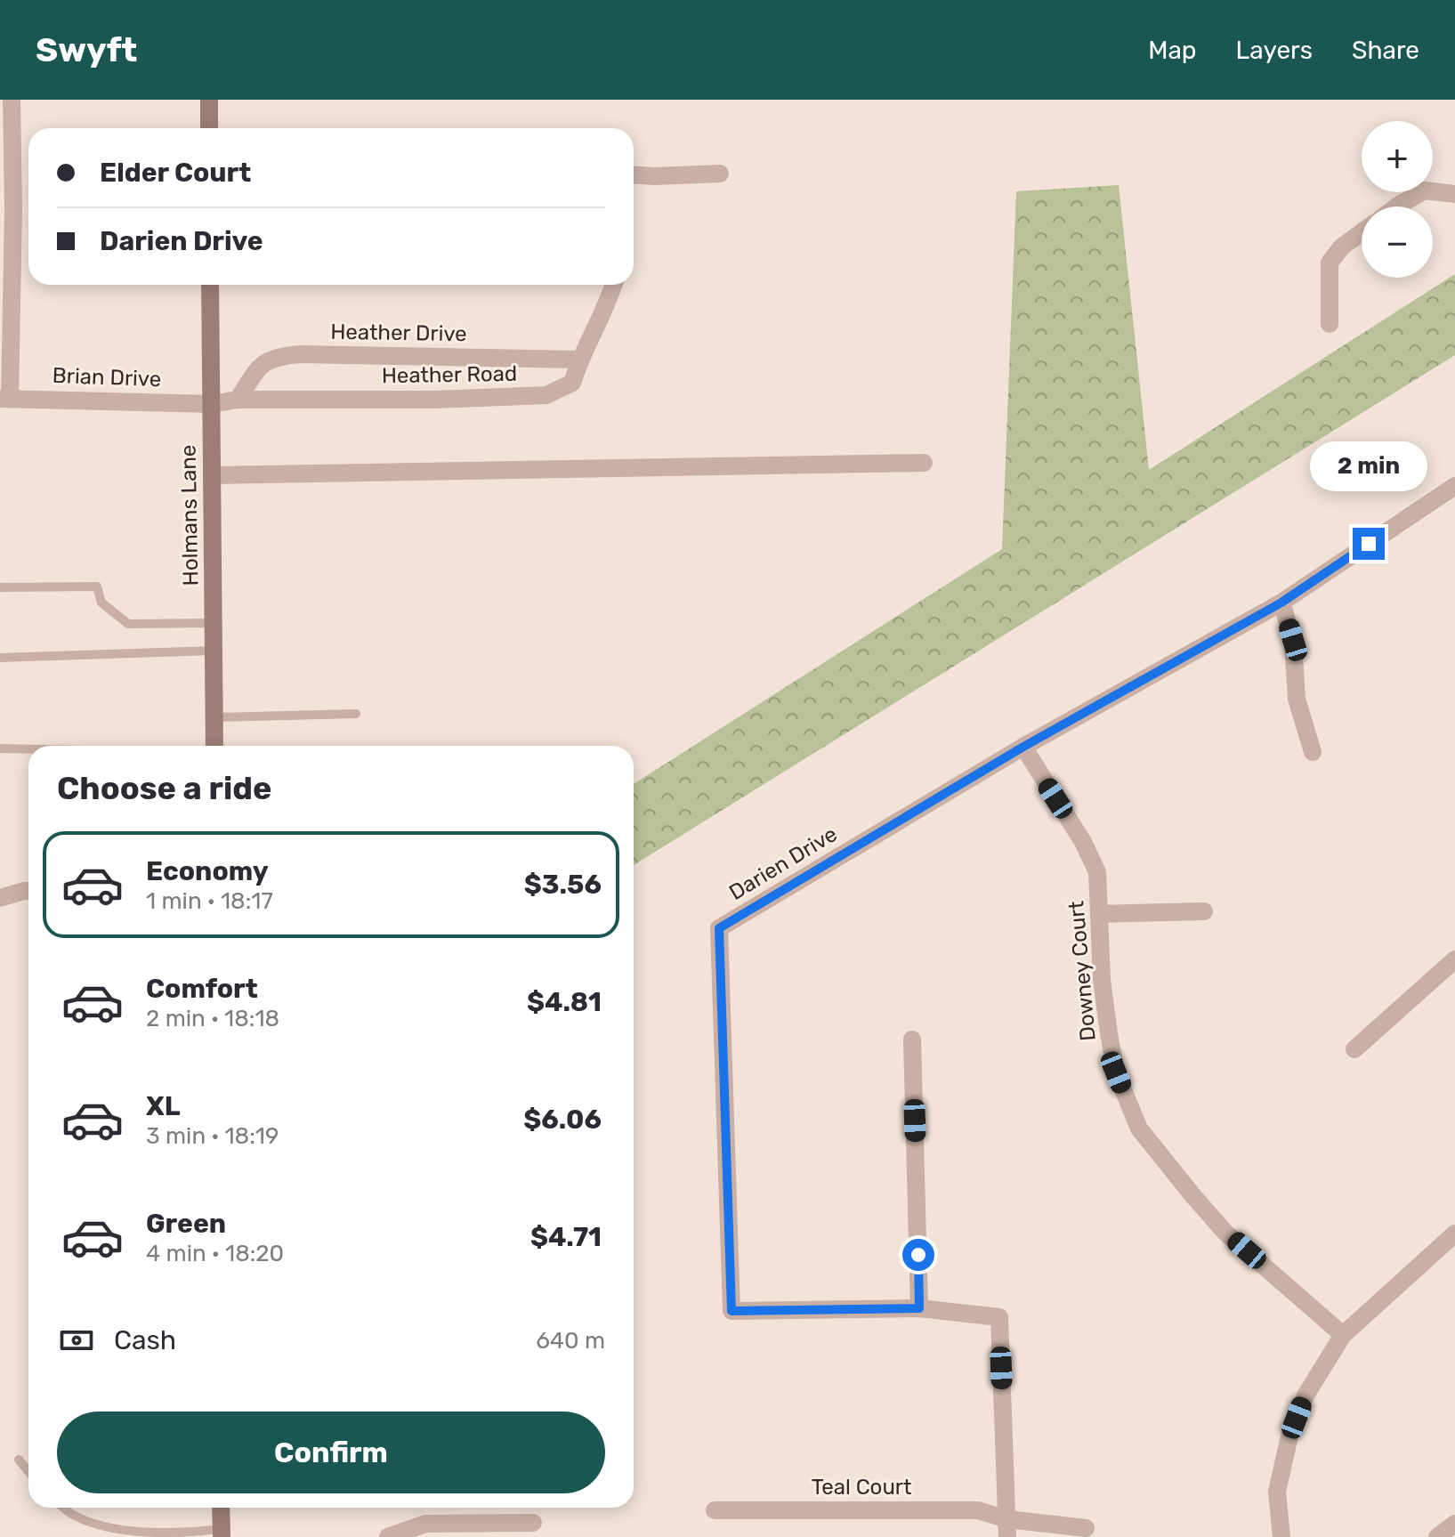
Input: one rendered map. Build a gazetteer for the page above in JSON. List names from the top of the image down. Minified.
{"streets":{"main road":["Holmans Lane"],"street":["Heather Drive","Heather Road","Brian Drive","Darien Drive","Downey Court","Teal Court"]},"crossings":[["Heather Drive","Heather Road"],["Heather Road","Brian Drive"],["Heather Road","Holmans Lane"],["Brian Drive","Holmans Lane"],["Darien Drive","Downey Court"],["Darien Drive","Teal Court"]],"page":{"header":"Swyft","nav":["Map","Layers","Share"],"map_buttons":["+","−"],"banner":["Elder Court","Darien Drive"],"bubble":"2 min","heading":"Choose a ride","list":[{"name":"Economy","note":"1 min · 18:17","value":"$3.56"},{"name":"Comfort","note":"2 min · 18:18","value":"$4.81"},{"name":"XL","note":"3 min · 18:19","value":"$6.06"},{"name":"Green","note":"4 min · 18:20","value":"$4.71"}],"pay":["Cash","640 m"],"buttons":"Confirm"}}
